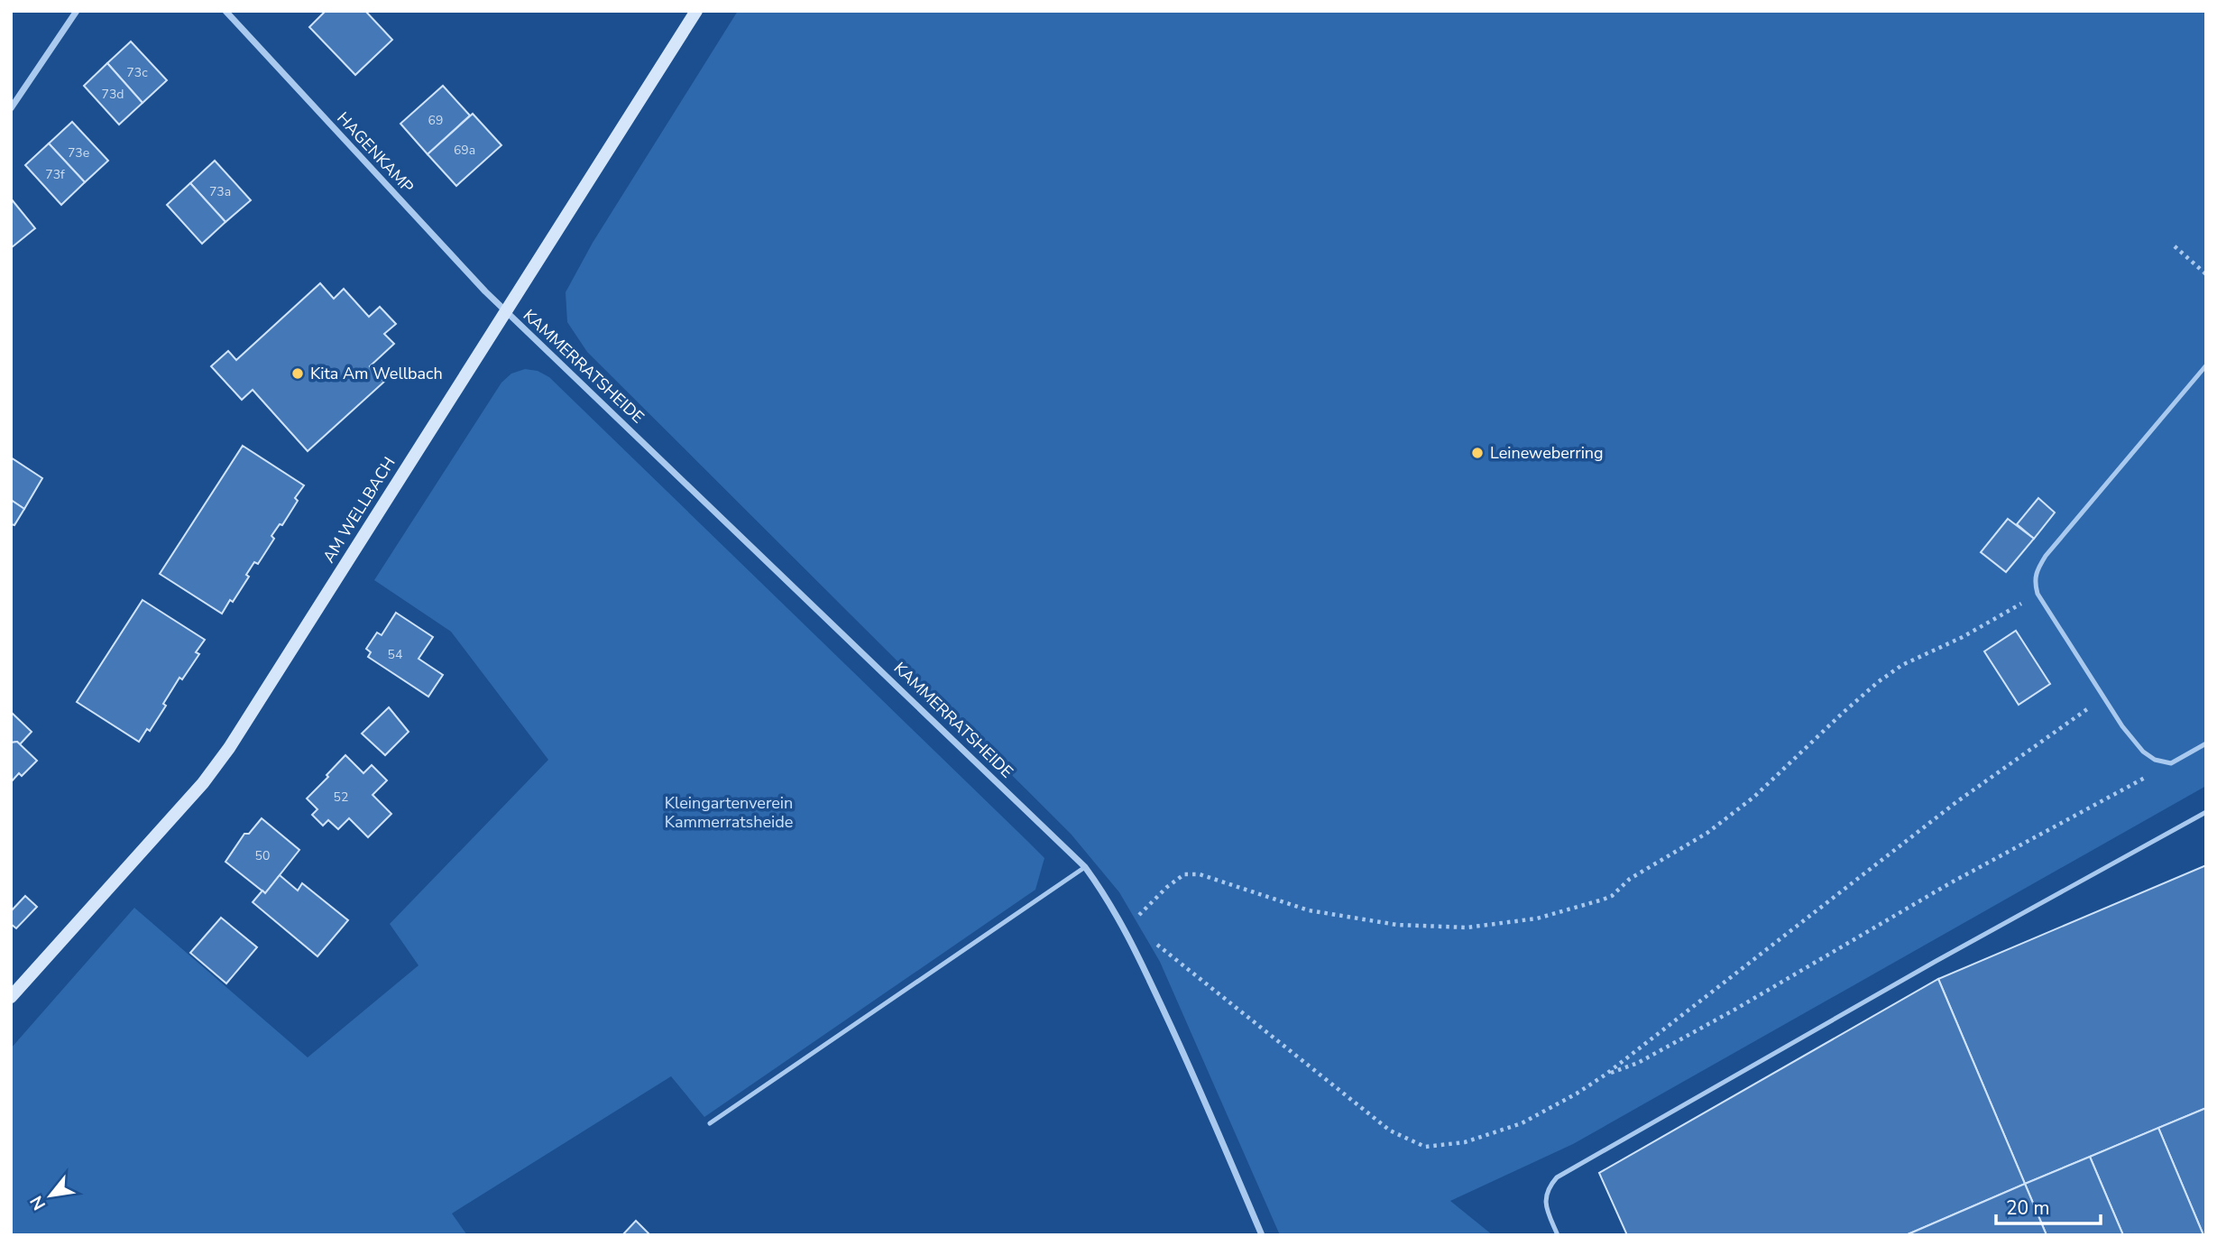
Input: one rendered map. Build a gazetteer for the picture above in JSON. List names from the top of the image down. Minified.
{"streets":{"main road":["AM WELLBACH"],"street":["HAGENKAMP","KAMMERRATSHEIDE"]},"crossings":[["HAGENKAMP","KAMMERRATSHEIDE"],["HAGENKAMP","AM WELLBACH"],["KAMMERRATSHEIDE","AM WELLBACH"]],"parks":["Kleingartenverein Kammerratsheide"],"places":["Kita Am Wellbach","Leineweberring"],"house_numbers":["73c","73d","69","69a","73e","73f","73a","54","52","50"],"scale_bar":"20 m","north":"bottom left"}
